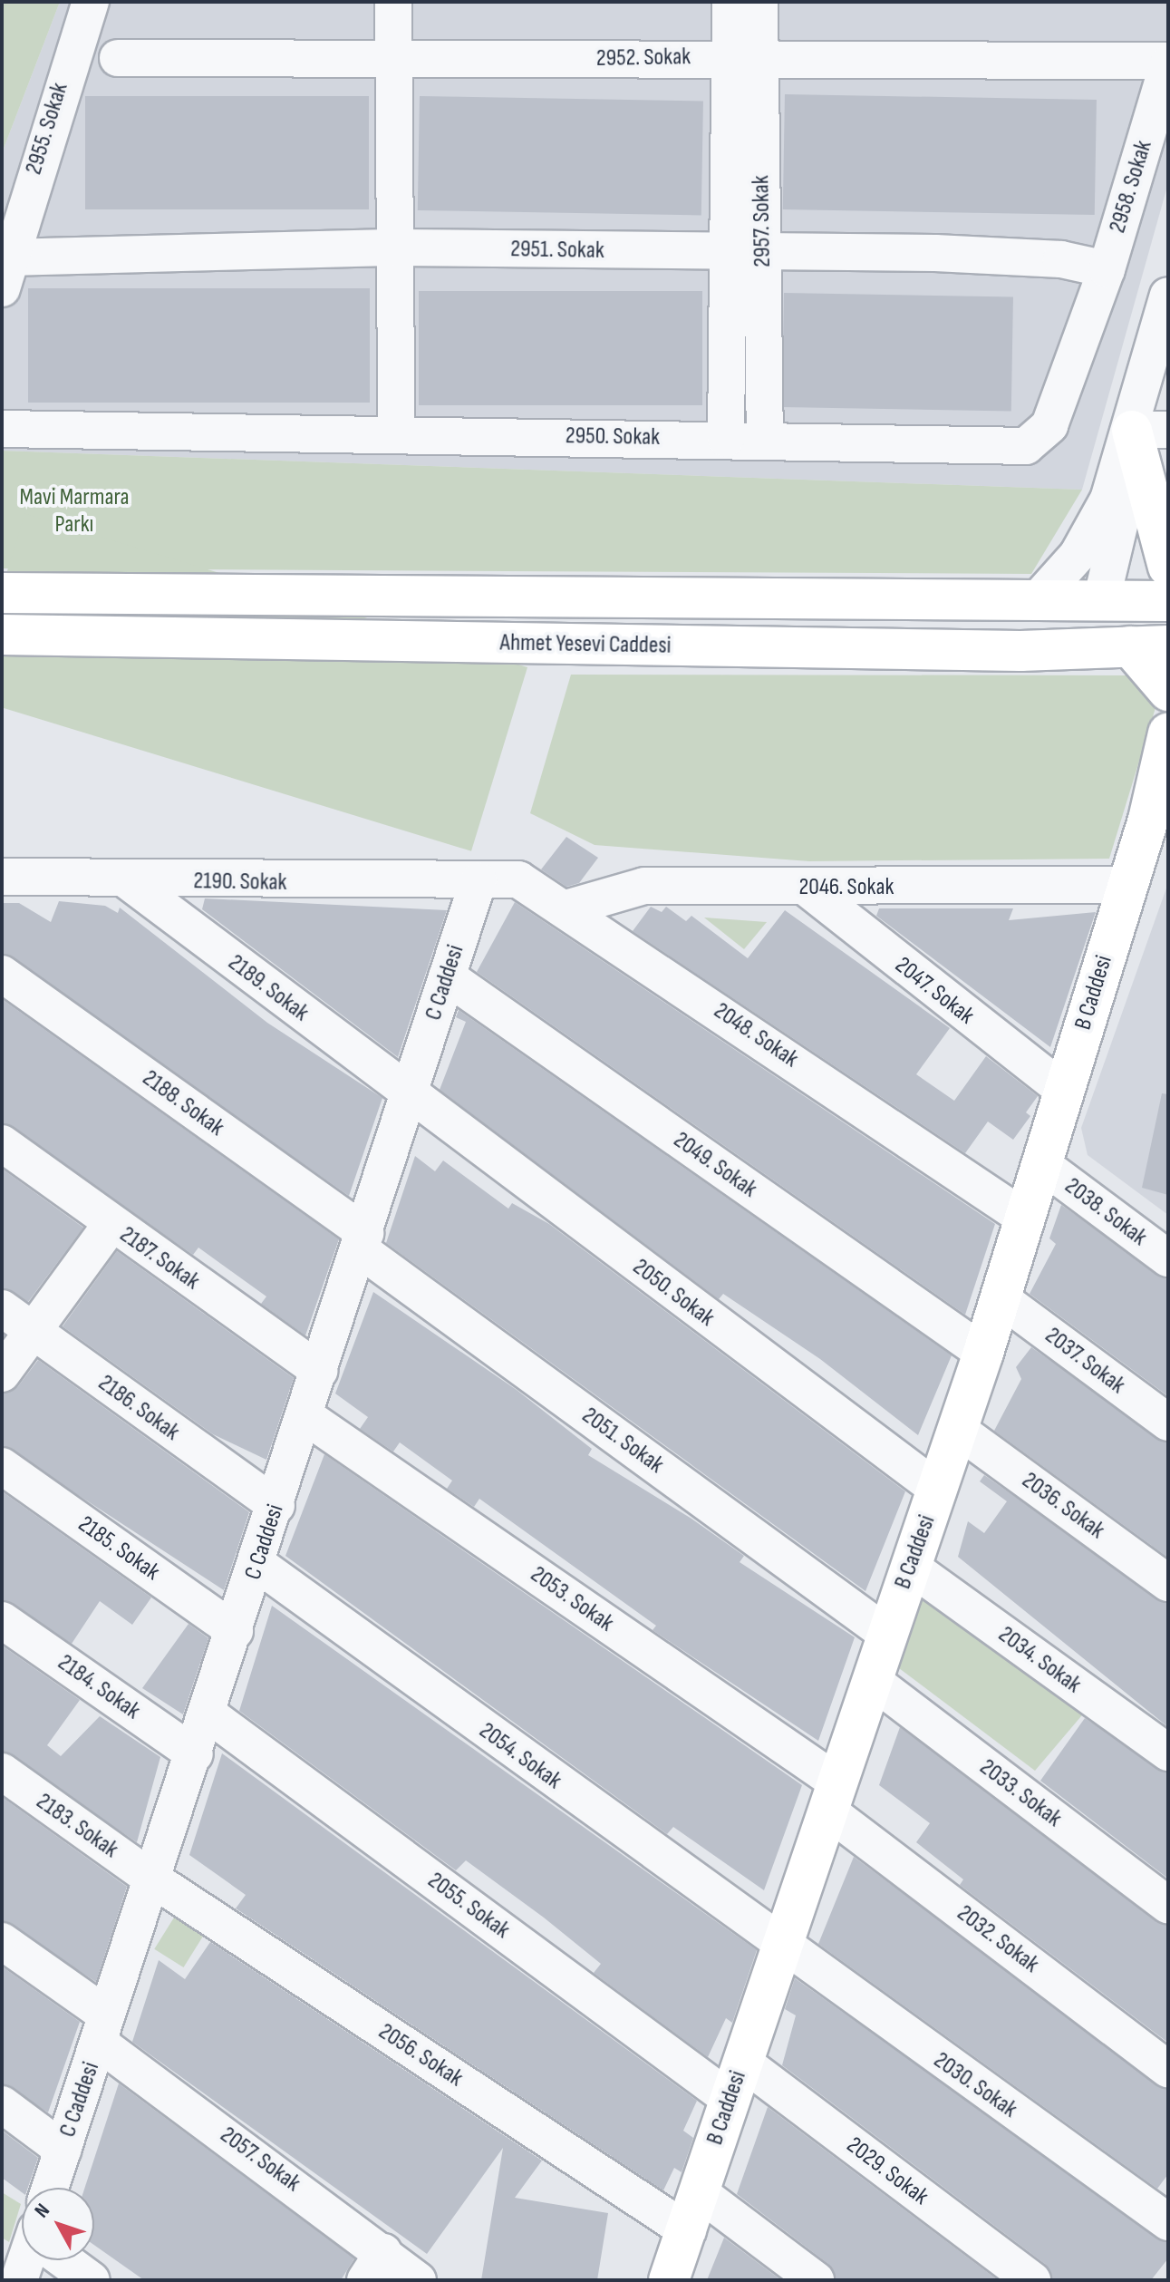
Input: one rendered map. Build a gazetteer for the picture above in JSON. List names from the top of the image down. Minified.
{"streets":{"main road":["Ahmet Yesevi Caddesi","B Caddesi"],"street":["2952. Sokak","2955. Sokak","2958. Sokak","2957. Sokak","2951. Sokak","2950. Sokak","2190. Sokak","2046. Sokak","C Caddesi","2189. Sokak","2047. Sokak","2048. Sokak","2188. Sokak","2049. Sokak","2038. Sokak","2187. Sokak","2050. Sokak","2037. Sokak","2186. Sokak","2051. Sokak","2036. Sokak","2185. Sokak","2053. Sokak","2034. Sokak","2184. Sokak","2054. Sokak","2033. Sokak","2183. Sokak","2055. Sokak","2032. Sokak","2056. Sokak","2030. Sokak","2057. Sokak","2029. Sokak"]},"crossings":[["2952. Sokak","2958. Sokak"],["2952. Sokak","2957. Sokak"],["2955. Sokak","2951. Sokak"],["2958. Sokak","2951. Sokak"],["2958. Sokak","2950. Sokak"],["2957. Sokak","2951. Sokak"],["2957. Sokak","2950. Sokak"],["2951. Sokak","2950. Sokak"],["2190. Sokak","C Caddesi"],["2190. Sokak","2189. Sokak"],["2190. Sokak","2048. Sokak"],["2046. Sokak","2047. Sokak"],["2046. Sokak","B Caddesi"],["2046. Sokak","2048. Sokak"],["C Caddesi","2189. Sokak"],["C Caddesi","2048. Sokak"],["C Caddesi","2188. Sokak"],["C Caddesi","2049. Sokak"],["C Caddesi","2187. Sokak"],["C Caddesi","2050. Sokak"],["C Caddesi","2186. Sokak"],["C Caddesi","2051. Sokak"],["C Caddesi","2185. Sokak"],["C Caddesi","2053. Sokak"],["C Caddesi","2184. Sokak"],["C Caddesi","2054. Sokak"],["C Caddesi","2183. Sokak"],["C Caddesi","2055. Sokak"],["C Caddesi","2056. Sokak"],["C Caddesi","2057. Sokak"],["2189. Sokak","2050. Sokak"],["2047. Sokak","B Caddesi"],["B Caddesi","2048. Sokak"],["B Caddesi","2049. Sokak"],["B Caddesi","2038. Sokak"],["B Caddesi","2050. Sokak"],["B Caddesi","2037. Sokak"],["B Caddesi","2051. Sokak"],["B Caddesi","2036. Sokak"],["B Caddesi","2053. Sokak"],["B Caddesi","2034. Sokak"],["B Caddesi","2054. Sokak"],["B Caddesi","2033. Sokak"],["B Caddesi","2055. Sokak"],["B Caddesi","2032. Sokak"],["B Caddesi","2056. Sokak"],["B Caddesi","2030. Sokak"],["B Caddesi","2029. Sokak"],["2188. Sokak","2051. Sokak"],["2053. Sokak","2032. Sokak"],["2054. Sokak","2030. Sokak"],["2183. Sokak","2056. Sokak"]],"parks":["Mavi Marmara Parkı"],"north":"top left"}
